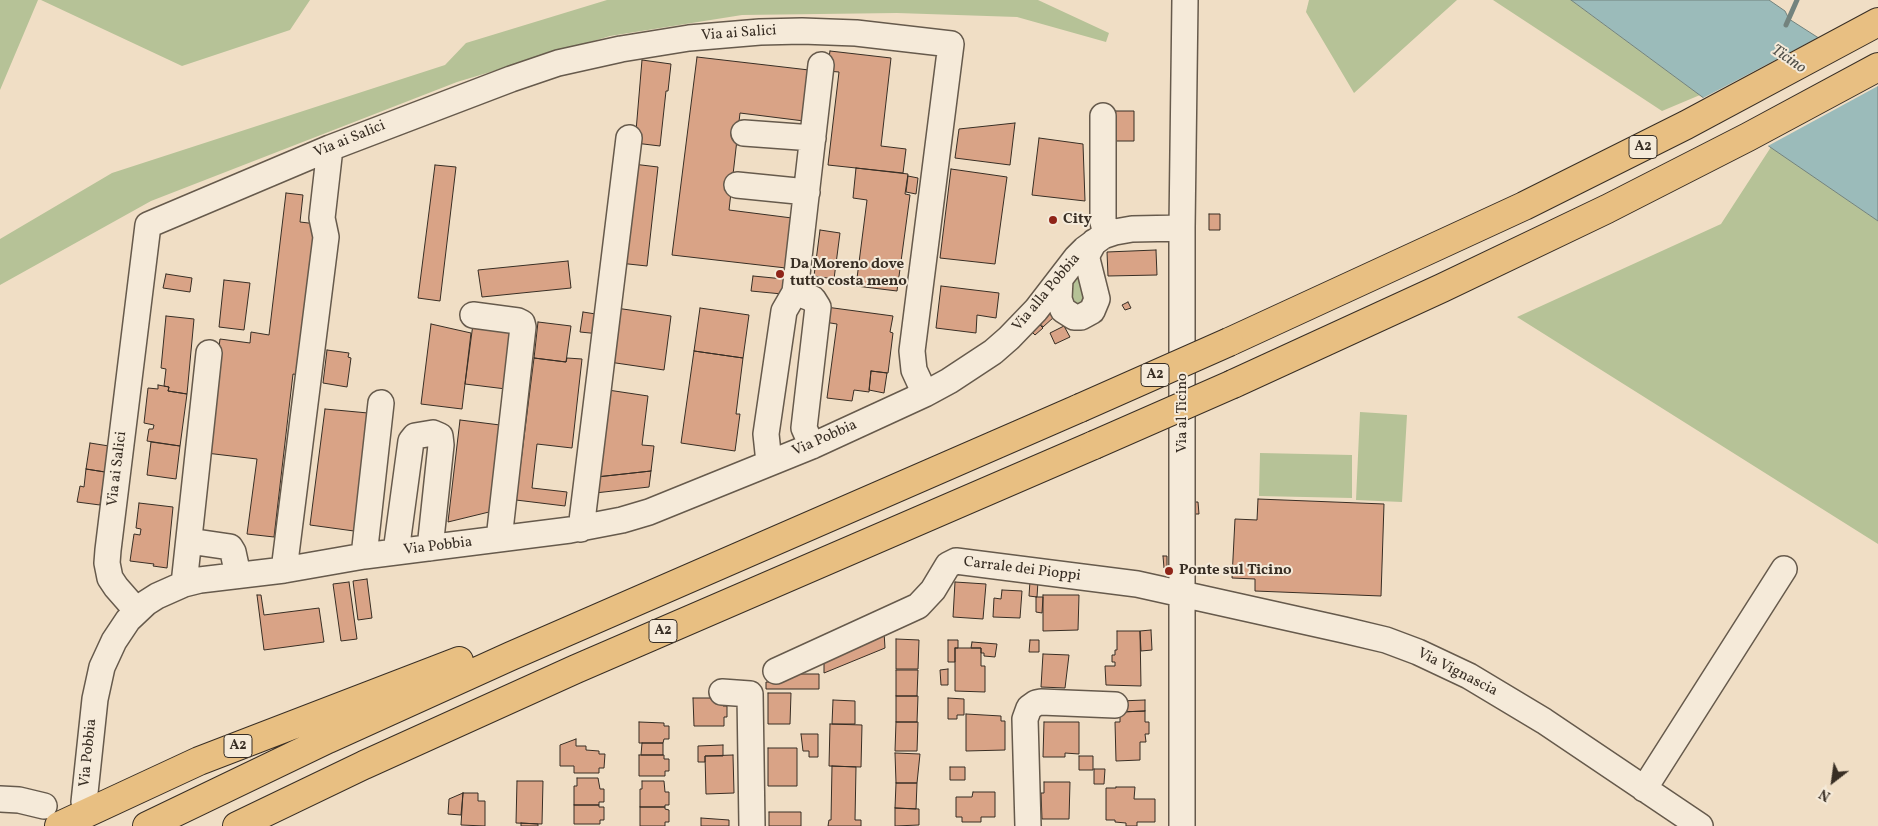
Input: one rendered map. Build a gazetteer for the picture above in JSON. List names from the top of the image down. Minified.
{"streets":{"highway":["A2"],"street":["Via ai Salici","Via alla Pobbia","Via al Ticino","Via Pobbia","Carrale dei Pioppi","Via Vignascia"]},"crossings":[["Via ai Salici","Via alla Pobbia"],["Via ai Salici","Via Pobbia"],["Via alla Pobbia","Via al Ticino"],["Via alla Pobbia","Via Pobbia"],["Via al Ticino","Carrale dei Pioppi"],["Via al Ticino","Via Vignascia"],["Carrale dei Pioppi","Via Vignascia"]],"water":["Ticino"],"places":["City","Da Moreno dove tutto costa meno","Ponte sul Ticino"],"north":"bottom left"}
